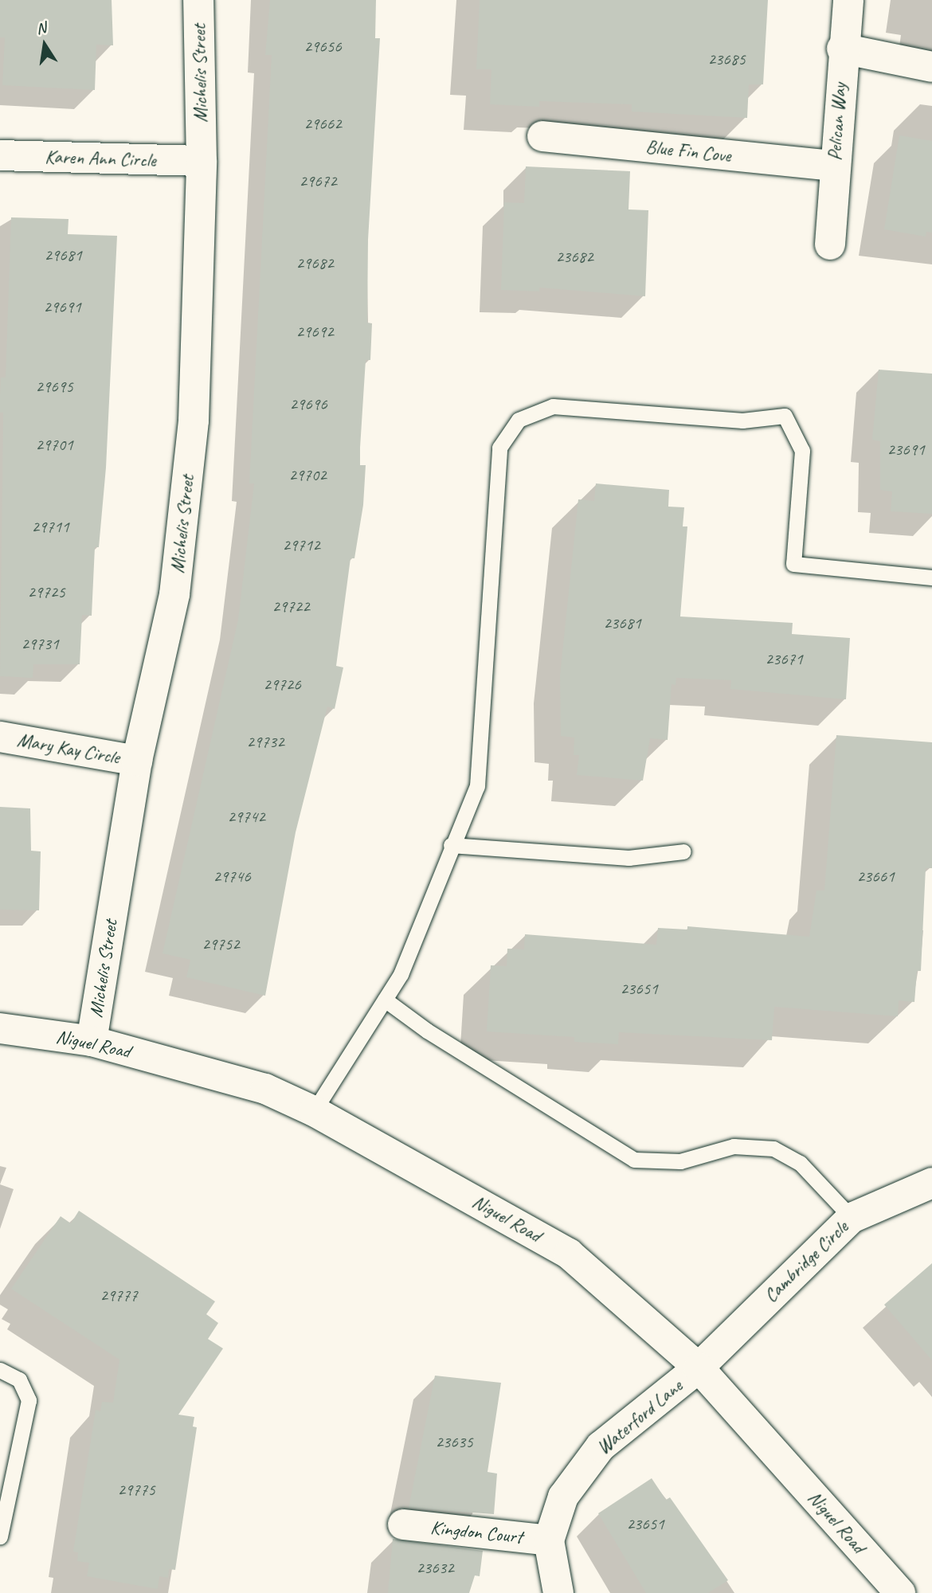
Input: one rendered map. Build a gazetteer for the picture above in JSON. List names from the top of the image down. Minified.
{"streets":{"street":["Michelis Street","Pelican Way","Blue Fin Cove","Karen Ann Circle","Mary Kay Circle","Niguel Road","Cambridge Circle","Waterford Lane","Kingdon Court"]},"crossings":[["Michelis Street","Karen Ann Circle"],["Michelis Street","Mary Kay Circle"],["Michelis Street","Niguel Road"],["Pelican Way","Blue Fin Cove"],["Niguel Road","Cambridge Circle"],["Niguel Road","Waterford Lane"],["Cambridge Circle","Waterford Lane"],["Waterford Lane","Kingdon Court"]],"house_numbers":["29656","23685","29662","29672","29681","23682","29682","29691","29692","29695","29696","29701","23691","29702","29711","29712","29725","29722","23681","29731","23671","29726","29732","29742","29746","23661","29752","23651","29777","23635","29775","23651","23632"],"north":"top"}
